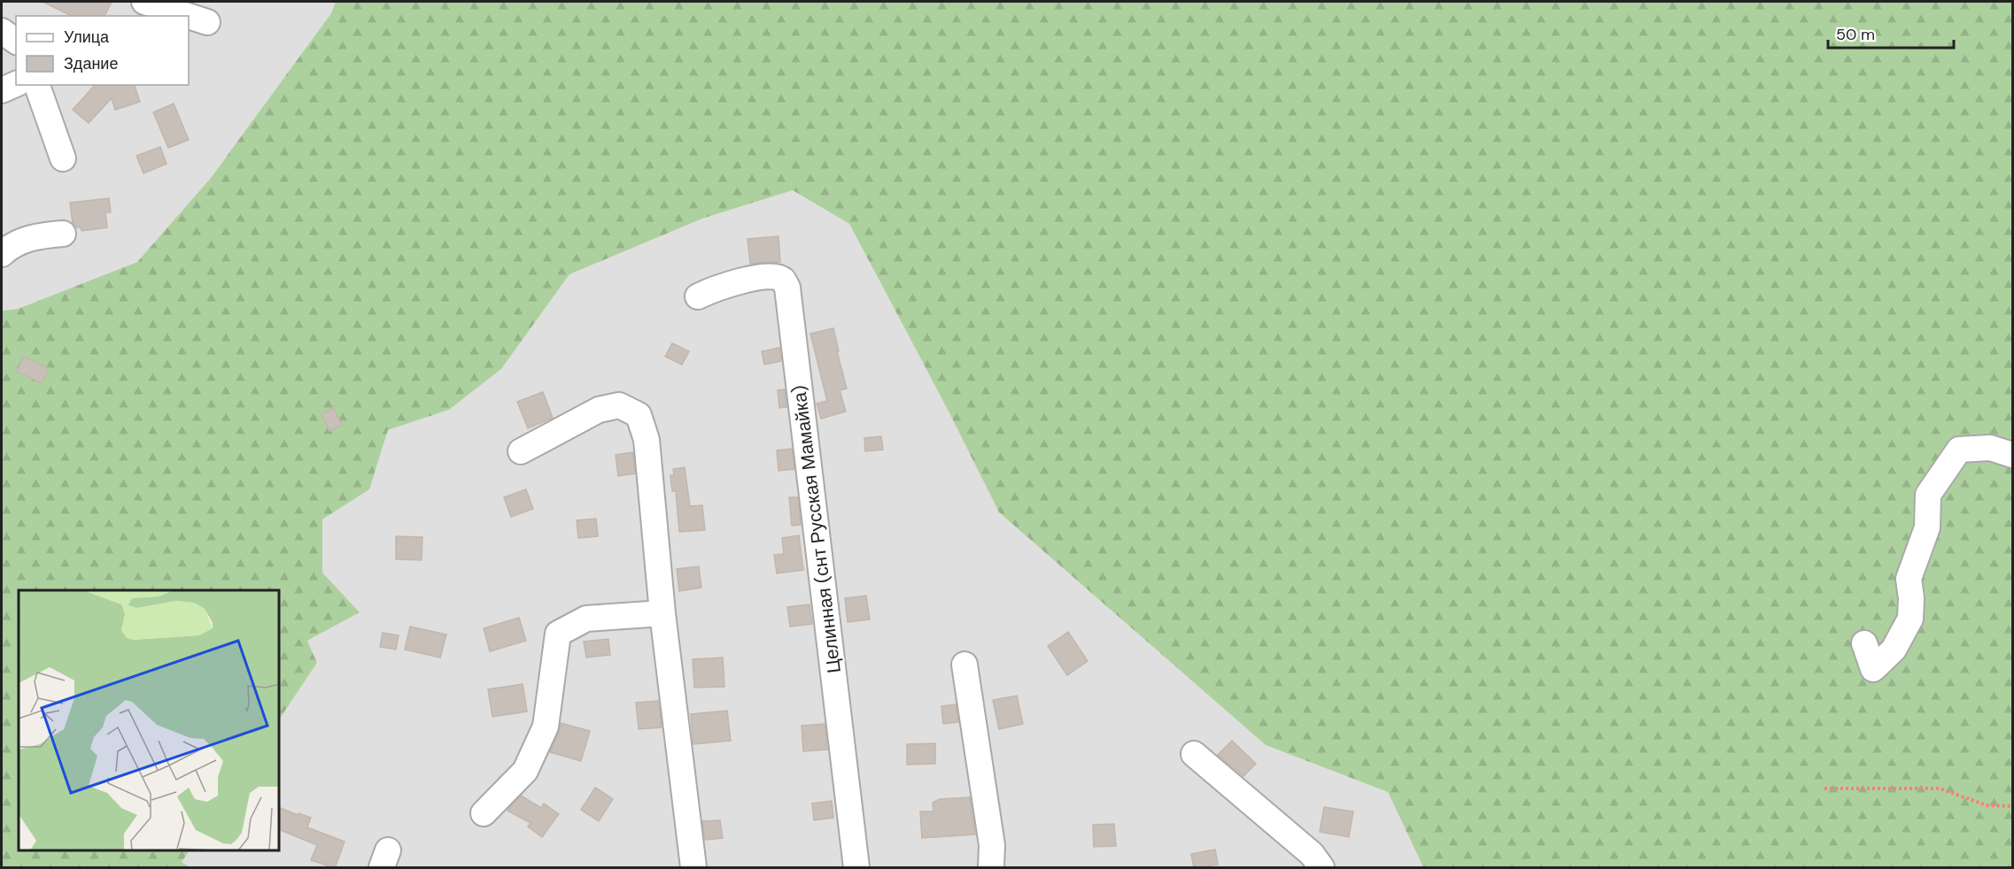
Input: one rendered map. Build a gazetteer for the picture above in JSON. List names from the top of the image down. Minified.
{"streets":{"street":["Целинная (снт Русская Мамайка)"]},"legend":["Улица","Здание"],"scale_bar":"50 m"}
